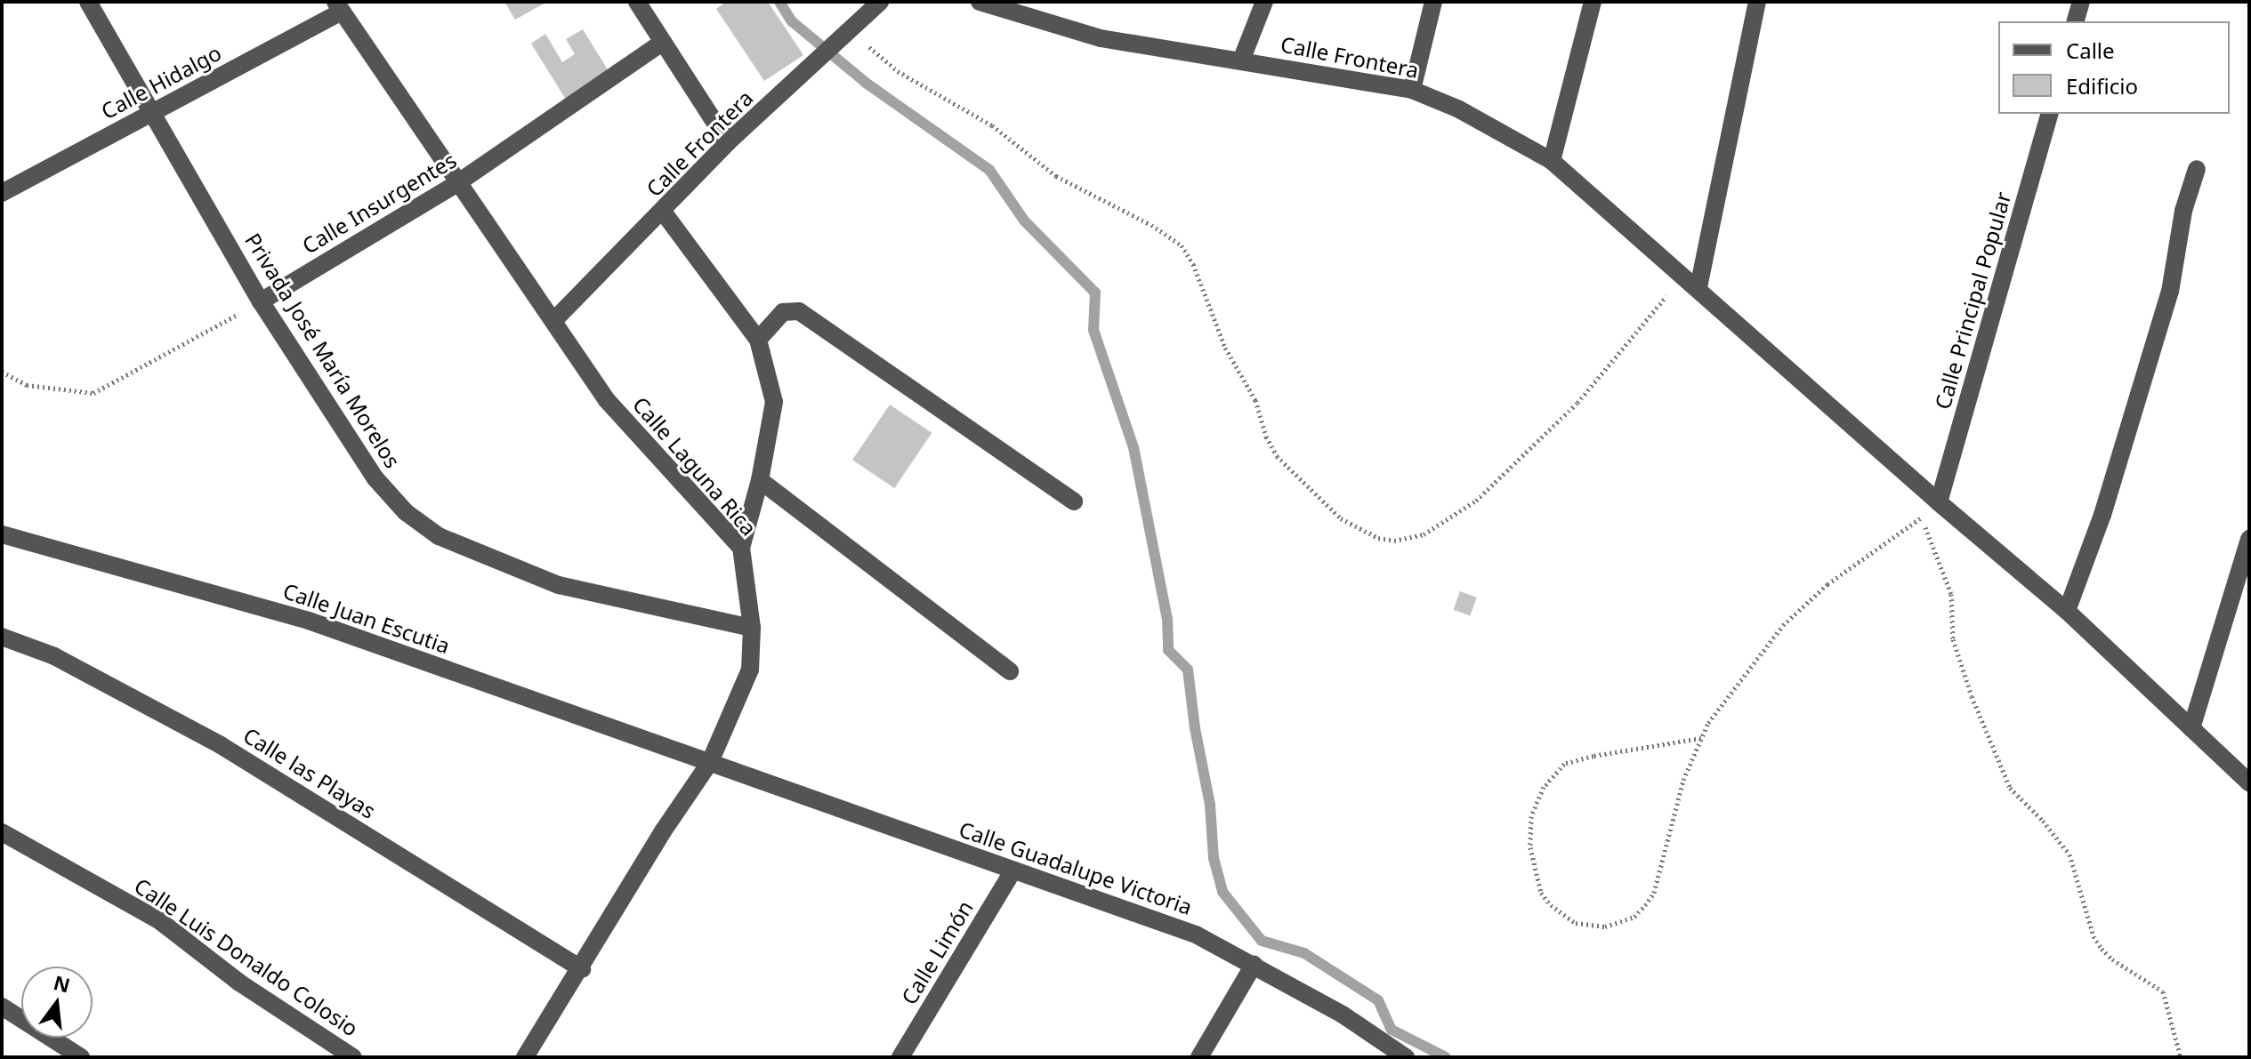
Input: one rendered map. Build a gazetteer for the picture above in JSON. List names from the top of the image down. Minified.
{"streets":{"street":["Calle Frontera","Calle Hidalgo","Calle Insurgentes","Calle Principal Popular","Privada José María Morelos","Calle Laguna Rica","Calle Juan Escutia","Calle las Playas","Calle Guadalupe Victoria","Calle Limón","Calle Luis Donaldo Colosio"]},"crossings":[["Calle Frontera","Calle Principal Popular"],["Calle Frontera","Calle Laguna Rica"],["Calle Hidalgo","Privada José María Morelos"],["Calle Hidalgo","Calle Laguna Rica"],["Calle Insurgentes","Privada José María Morelos"],["Calle Insurgentes","Calle Laguna Rica"],["Privada José María Morelos","Calle Laguna Rica"],["Calle Laguna Rica","Calle Juan Escutia"],["Calle Laguna Rica","Calle las Playas"],["Calle Laguna Rica","Calle Guadalupe Victoria"],["Calle Juan Escutia","Calle Guadalupe Victoria"],["Calle Guadalupe Victoria","Calle Limón"]],"legend":["Calle","Edificio"],"north":"top"}
